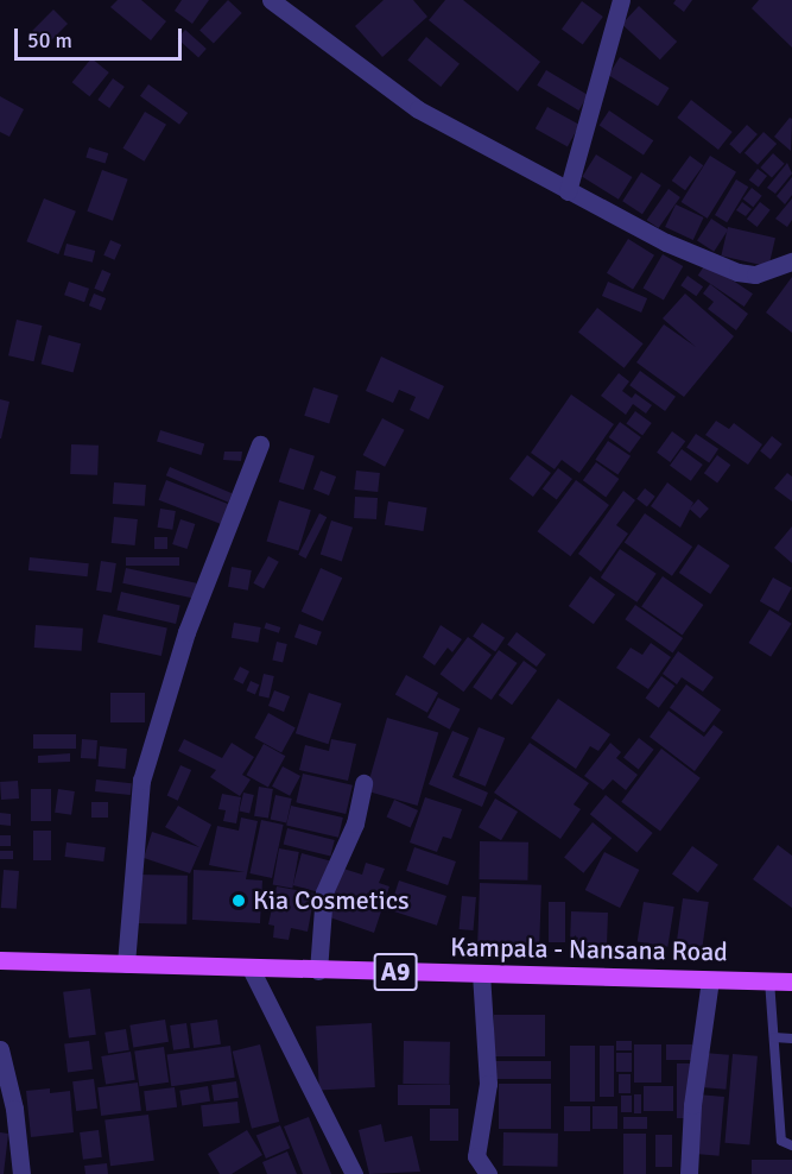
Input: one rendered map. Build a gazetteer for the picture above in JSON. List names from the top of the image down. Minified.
{"streets":{"main road":["Kampala - Nansana Road","A9"]},"places":["Kia Cosmetics"],"scale_bar":"50 m"}
